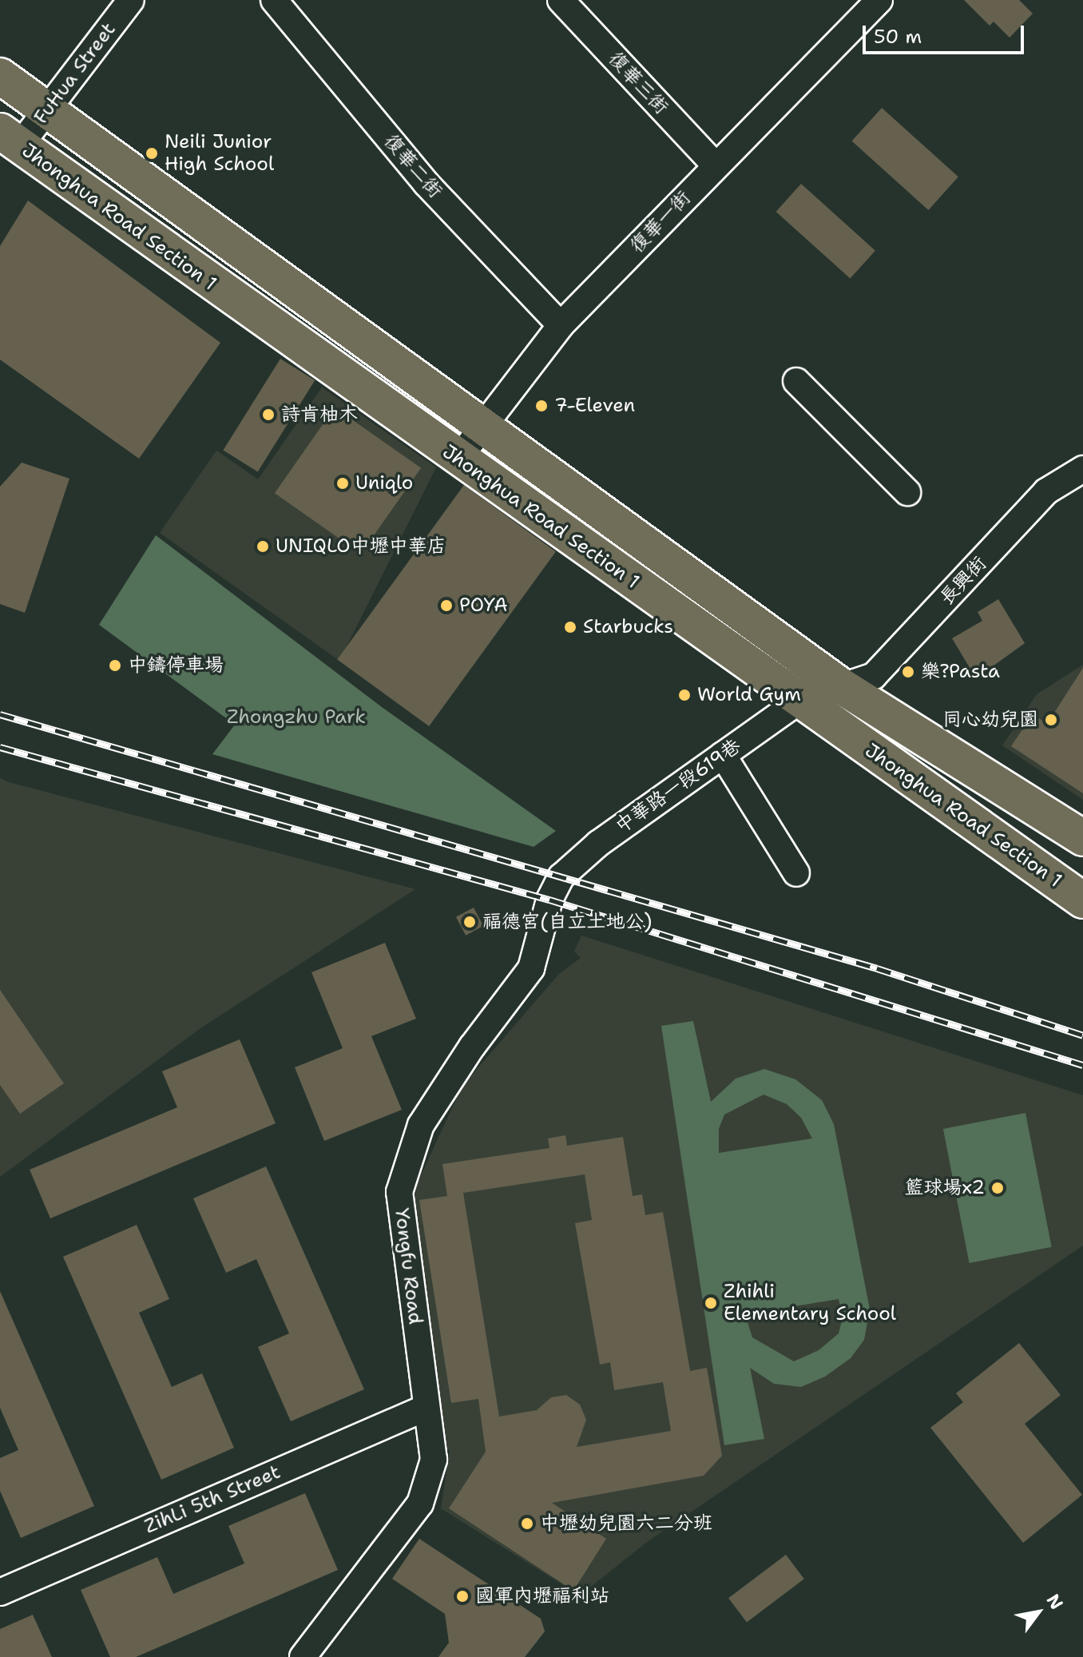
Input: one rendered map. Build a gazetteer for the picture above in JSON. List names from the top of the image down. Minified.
{"streets":{"main road":["Jhonghua Road Section 1"],"street":["FuHua Street","復華三街","復華二街","復華一街","長興街","中華路一段619巷","Yongfu Road","ZihLi 5th Street"]},"crossings":[["FuHua Street","Jhonghua Road Section 1"],["復華三街","復華一街"],["復華二街","復華一街"],["Jhonghua Road Section 1","復華一街"],["Jhonghua Road Section 1","長興街"],["Jhonghua Road Section 1","中華路一段619巷"],["長興街","中華路一段619巷"],["中華路一段619巷","Yongfu Road"],["Yongfu Road","ZihLi 5th Street"]],"parks":["Zhongzhu Park"],"places":["Neili Junior High School","7-Eleven","詩肯柚木","Uniqlo","UNIQLO中壢中華店","POYA","Starbucks","中鑄停車場","樂?Pasta","World Gym","同心幼兒園","福德宮(自立土地公)","籃球場x2","Zhihli Elementary School","中壢幼兒園六二分班","國軍內壢福利站"],"scale_bar":"50 m","north":"top right"}
